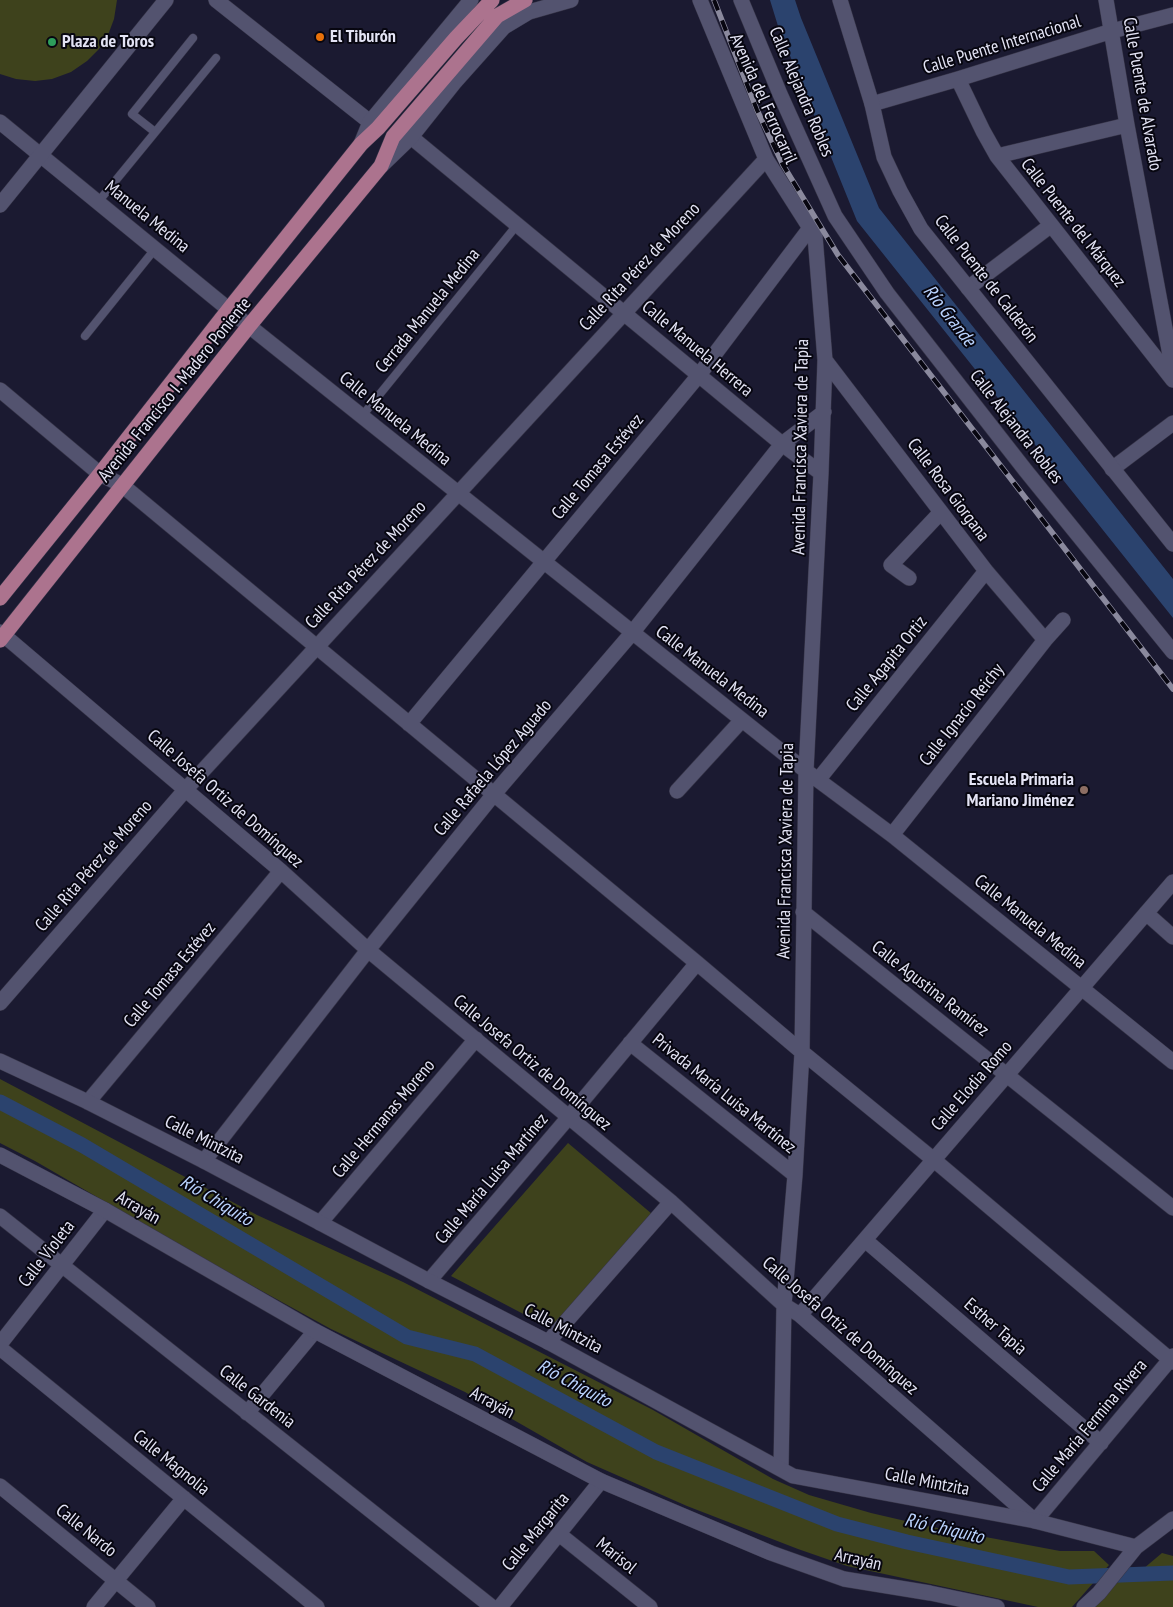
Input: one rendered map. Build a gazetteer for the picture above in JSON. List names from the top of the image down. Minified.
{"streets":{"main road":["Avenida Francisco I. Madero Poniente"],"street":["Calle Puente Internacional","Calle Alejandra Robles","Calle Puente de Alvarado","Avenida del Ferrocarril","Manuela Medina","Calle Puente del Márquez","Calle Rita Pérez de Moreno","Calle Puente de Calderón","Calle Manuela Herrera","Calle Manuela Medina","Avenida Francisca Xaviera de Tapia","Calle Tomasa Estévez","Calle Rosa Giorgana","Calle Agapita Ortiz","Calle Ignacio Reichy","Calle Rafaela López Aguado","Calle Josefa Ortiz de Domínguez","Calle Agustina Ramírez","Calle Elodia Romo","Privada María Luisa Martínez","Calle Hermanas Moreno","Calle Mintzita","Calle María Luisa Martínez","Arrayán","Calle Violeta","Esther Tapia","Calle Gardenia","Calle María Fermina Rivera","Calle Magnolia","Calle Nardo","Calle Margarita","Marisol"],"lane":["Cerrada Manuela Medina"]},"crossings":[["Calle Puente Internacional","Calle Puente de Alvarado"],["Calle Puente Internacional","Calle Puente del Márquez"],["Calle Puente Internacional","Calle Puente de Calderón"],["Avenida del Ferrocarril","Calle Rita Pérez de Moreno"],["Avenida del Ferrocarril","Avenida Francisca Xaviera de Tapia"],["Avenida del Ferrocarril","Calle Tomasa Estévez"],["Manuela Medina","Avenida Francisco I. Madero Poniente"],["Manuela Medina","Calle Manuela Medina"],["Calle Rita Pérez de Moreno","Calle Manuela Herrera"],["Calle Rita Pérez de Moreno","Calle Manuela Medina"],["Calle Rita Pérez de Moreno","Calle Josefa Ortiz de Domínguez"],["Cerrada Manuela Medina","Calle Manuela Herrera"],["Cerrada Manuela Medina","Calle Manuela Medina"],["Calle Manuela Herrera","Avenida Francisco I. Madero Poniente"],["Calle Manuela Herrera","Avenida Francisca Xaviera de Tapia"],["Calle Manuela Herrera","Calle Tomasa Estévez"],["Calle Manuela Herrera","Calle Rafaela López Aguado"],["Avenida Francisco I. Madero Poniente","Calle Manuela Medina"],["Avenida Francisco I. Madero Poniente","Calle Josefa Ortiz de Domínguez"],["Calle Manuela Medina","Avenida Francisca Xaviera de Tapia"],["Calle Manuela Medina","Calle Tomasa Estévez"],["Calle Manuela Medina","Calle Agapita Ortiz"],["Calle Manuela Medina","Calle Ignacio Reichy"],["Calle Manuela Medina","Calle Rafaela López Aguado"],["Calle Manuela Medina","Calle Elodia Romo"],["Avenida Francisca Xaviera de Tapia","Calle Tomasa Estévez"],["Avenida Francisca Xaviera de Tapia","Calle Rosa Giorgana"],["Avenida Francisca Xaviera de Tapia","Calle Agapita Ortiz"],["Avenida Francisca Xaviera de Tapia","Calle Rafaela López Aguado"],["Avenida Francisca Xaviera de Tapia","Calle Josefa Ortiz de Domínguez"],["Avenida Francisca Xaviera de Tapia","Calle Agustina Ramírez"],["Avenida Francisca Xaviera de Tapia","Privada María Luisa Martínez"],["Avenida Francisca Xaviera de Tapia","Calle Mintzita"],["Calle Tomasa Estévez","Calle Josefa Ortiz de Domínguez"],["Calle Tomasa Estévez","Calle Mintzita"],["Calle Rosa Giorgana","Calle Agapita Ortiz"],["Calle Rosa Giorgana","Calle Ignacio Reichy"],["Calle Rafaela López Aguado","Calle Josefa Ortiz de Domínguez"],["Calle Rafaela López Aguado","Calle Mintzita"],["Calle Josefa Ortiz de Domínguez","Calle Elodia Romo"],["Calle Josefa Ortiz de Domínguez","Calle Hermanas Moreno"],["Calle Josefa Ortiz de Domínguez","Calle Mintzita"],["Calle Josefa Ortiz de Domínguez","Calle María Luisa Martínez"],["Calle Josefa Ortiz de Domínguez","Calle María Fermina Rivera"],["Calle Agustina Ramírez","Calle Elodia Romo"],["Calle Elodia Romo","Esther Tapia"],["Privada María Luisa Martínez","Calle María Luisa Martínez"],["Calle Hermanas Moreno","Calle Mintzita"],["Calle Mintzita","Calle María Luisa Martínez"],["Calle Mintzita","Calle María Fermina Rivera"],["Arrayán","Calle Violeta"],["Arrayán","Calle Margarita"],["Calle Violeta","Calle Gardenia"],["Esther Tapia","Calle María Fermina Rivera"],["Calle Margarita","Marisol"]],"water":["Río Grande","Rió Chiquito"],"places":["El Tiburón","Plaza de Toros","Escuela Primaria Mariano Jiménez"]}
